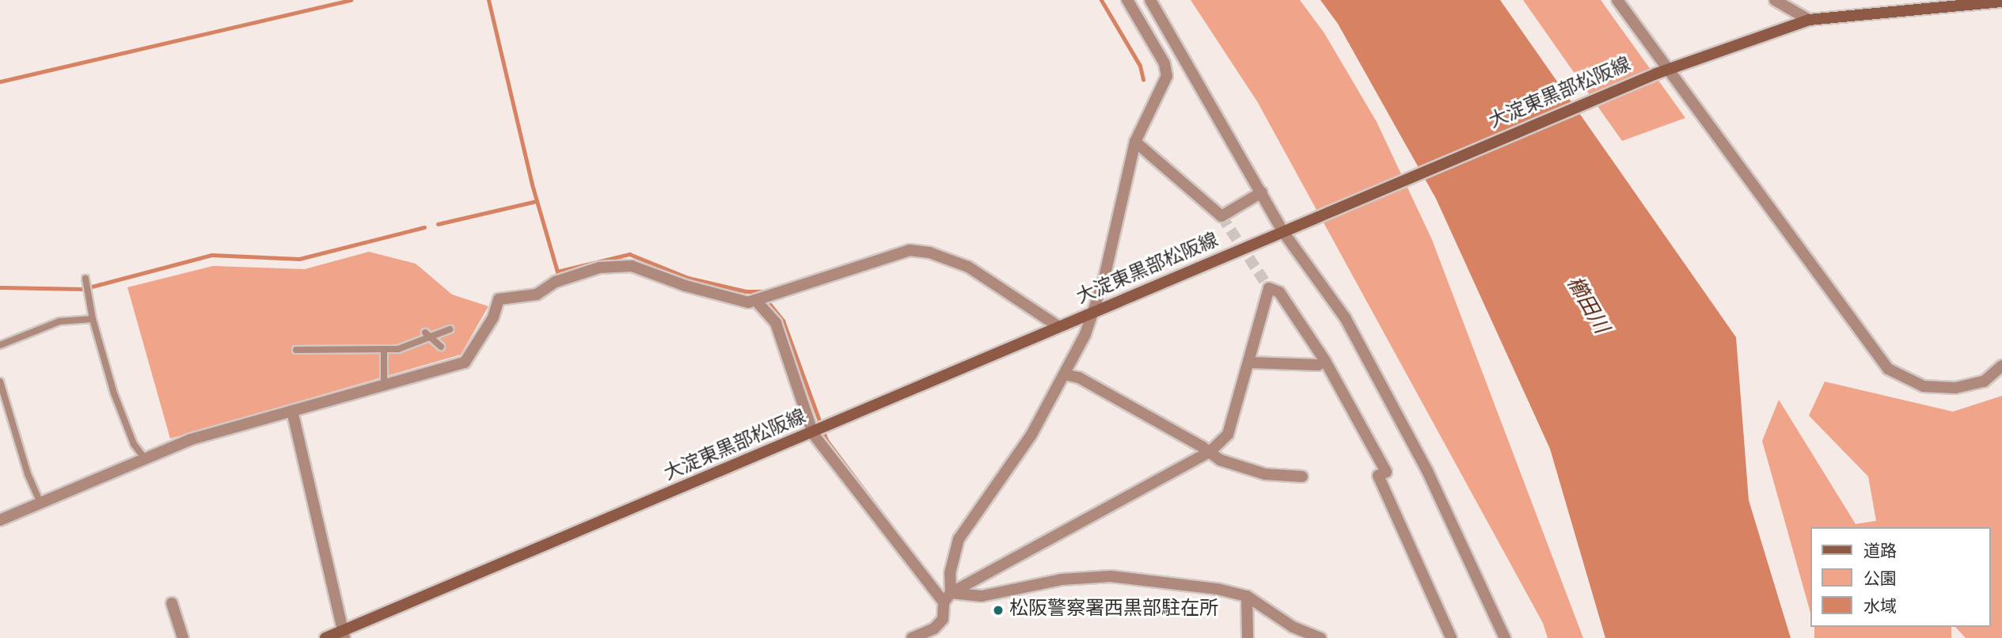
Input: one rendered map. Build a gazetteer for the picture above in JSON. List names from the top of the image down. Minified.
{"streets":{"main road":["大淀東黒部松阪線"]},"water":["櫛田川"],"places":["松阪警察署西黒部駐在所"],"legend":["道路","公園","水域"]}
